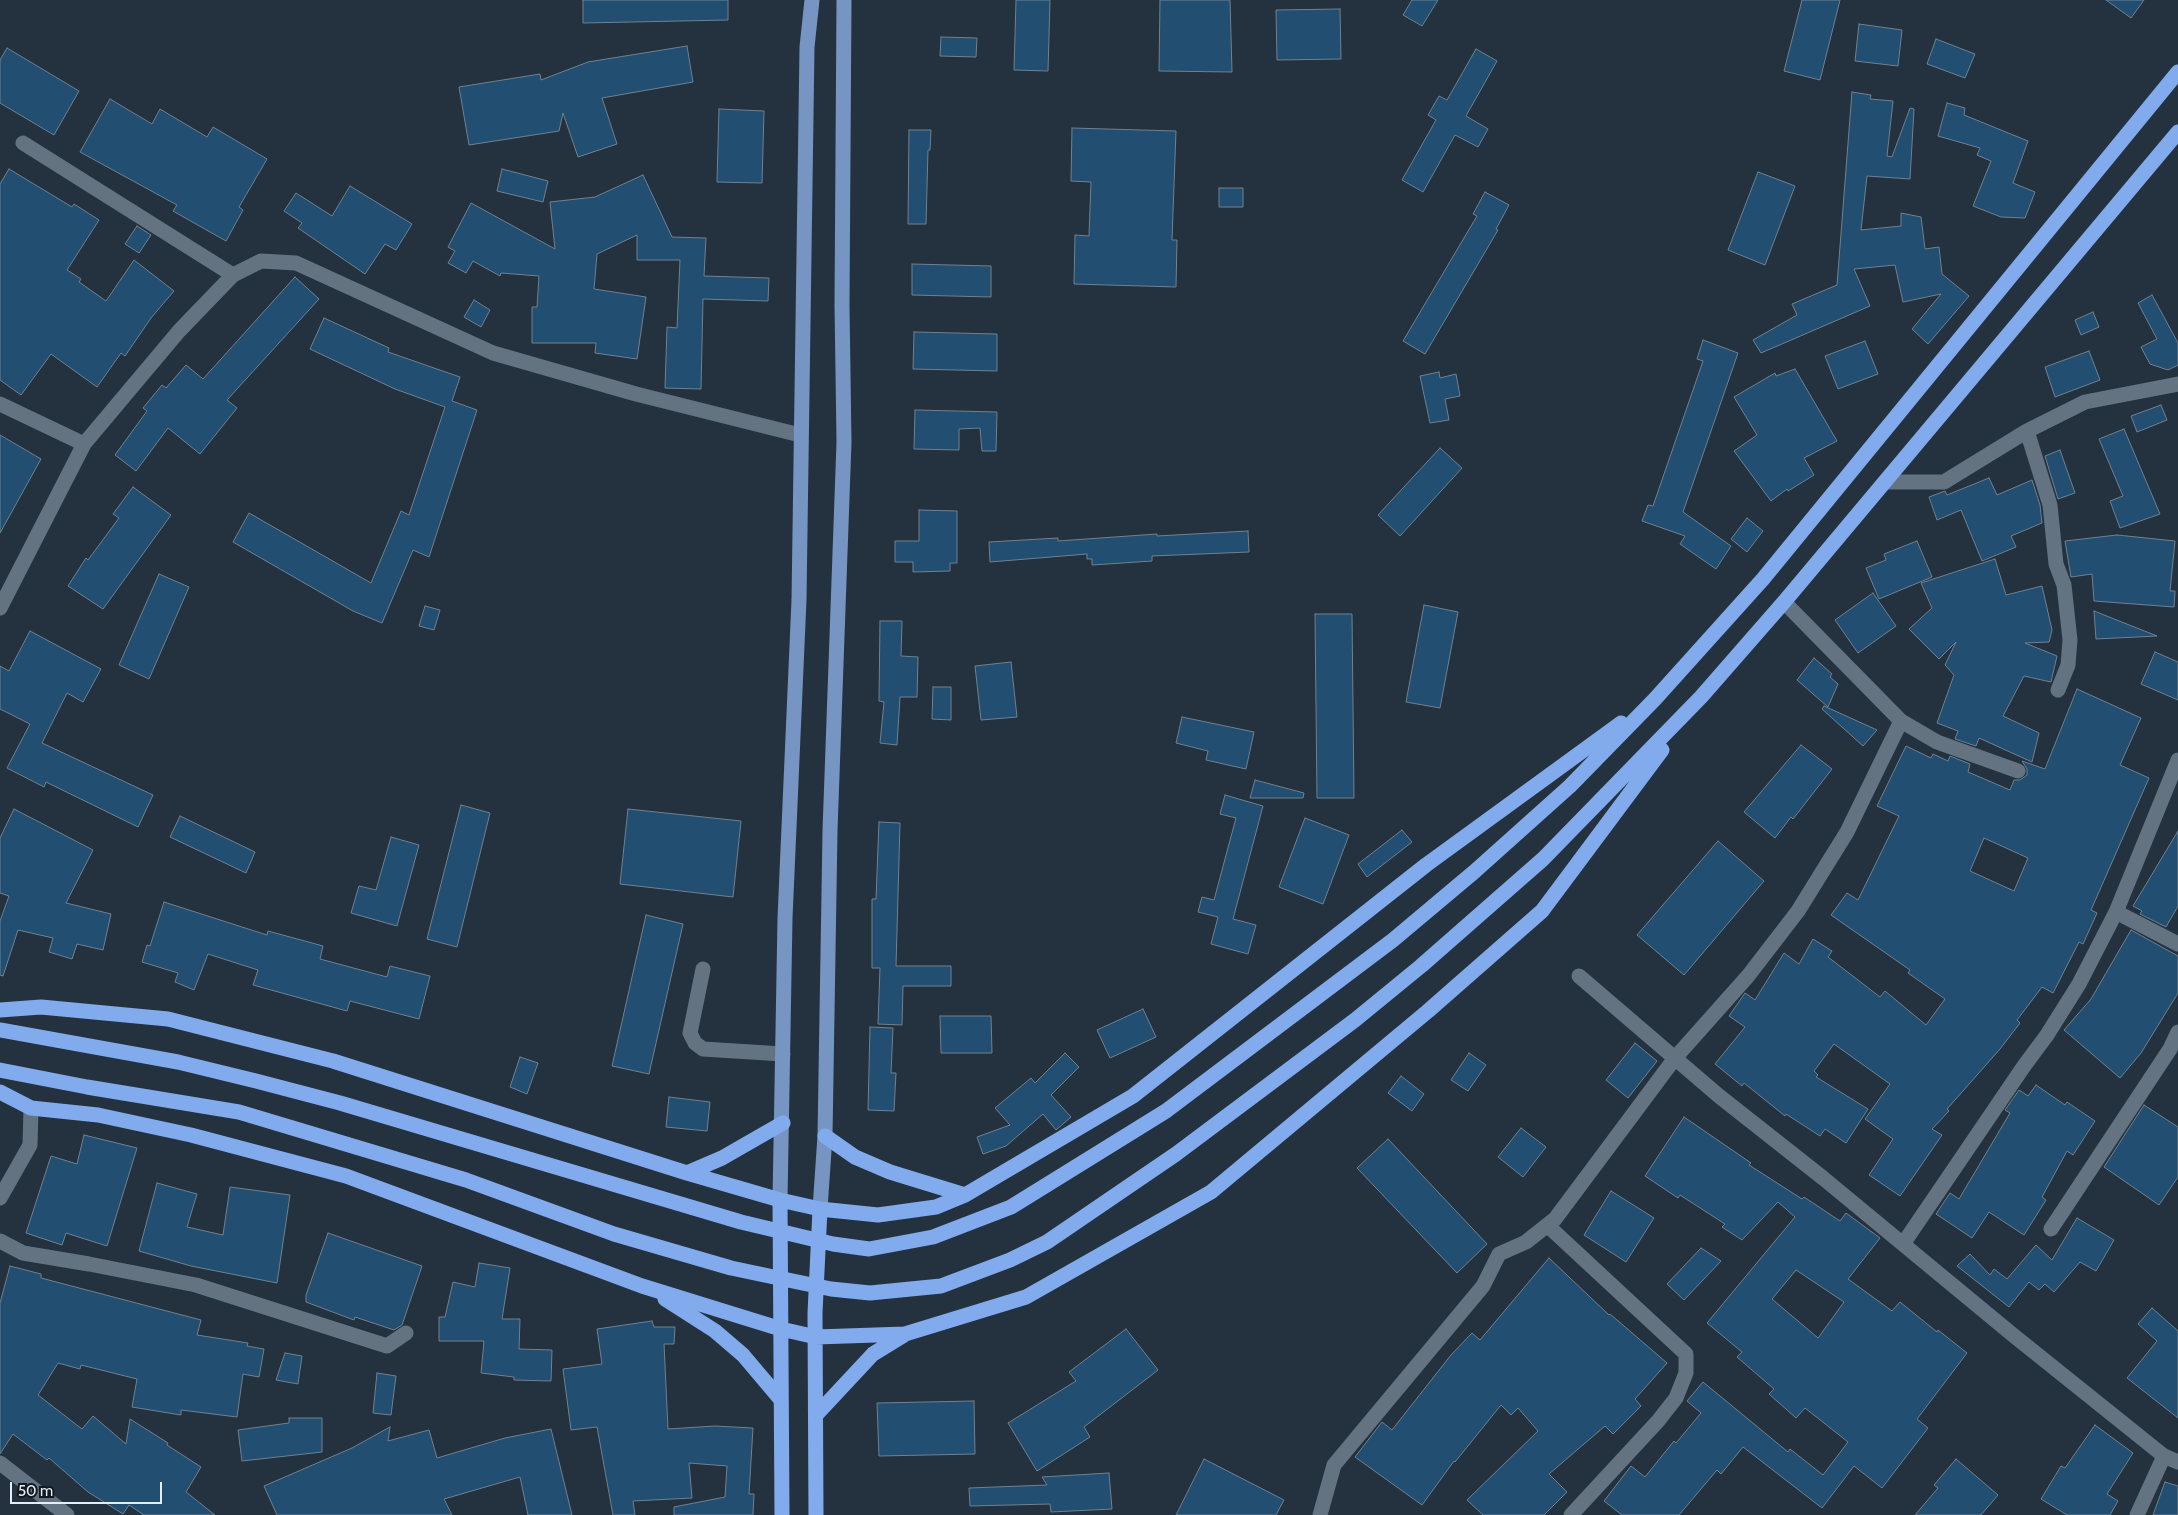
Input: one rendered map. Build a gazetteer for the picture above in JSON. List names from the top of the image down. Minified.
{"scale_bar":"50 m"}
